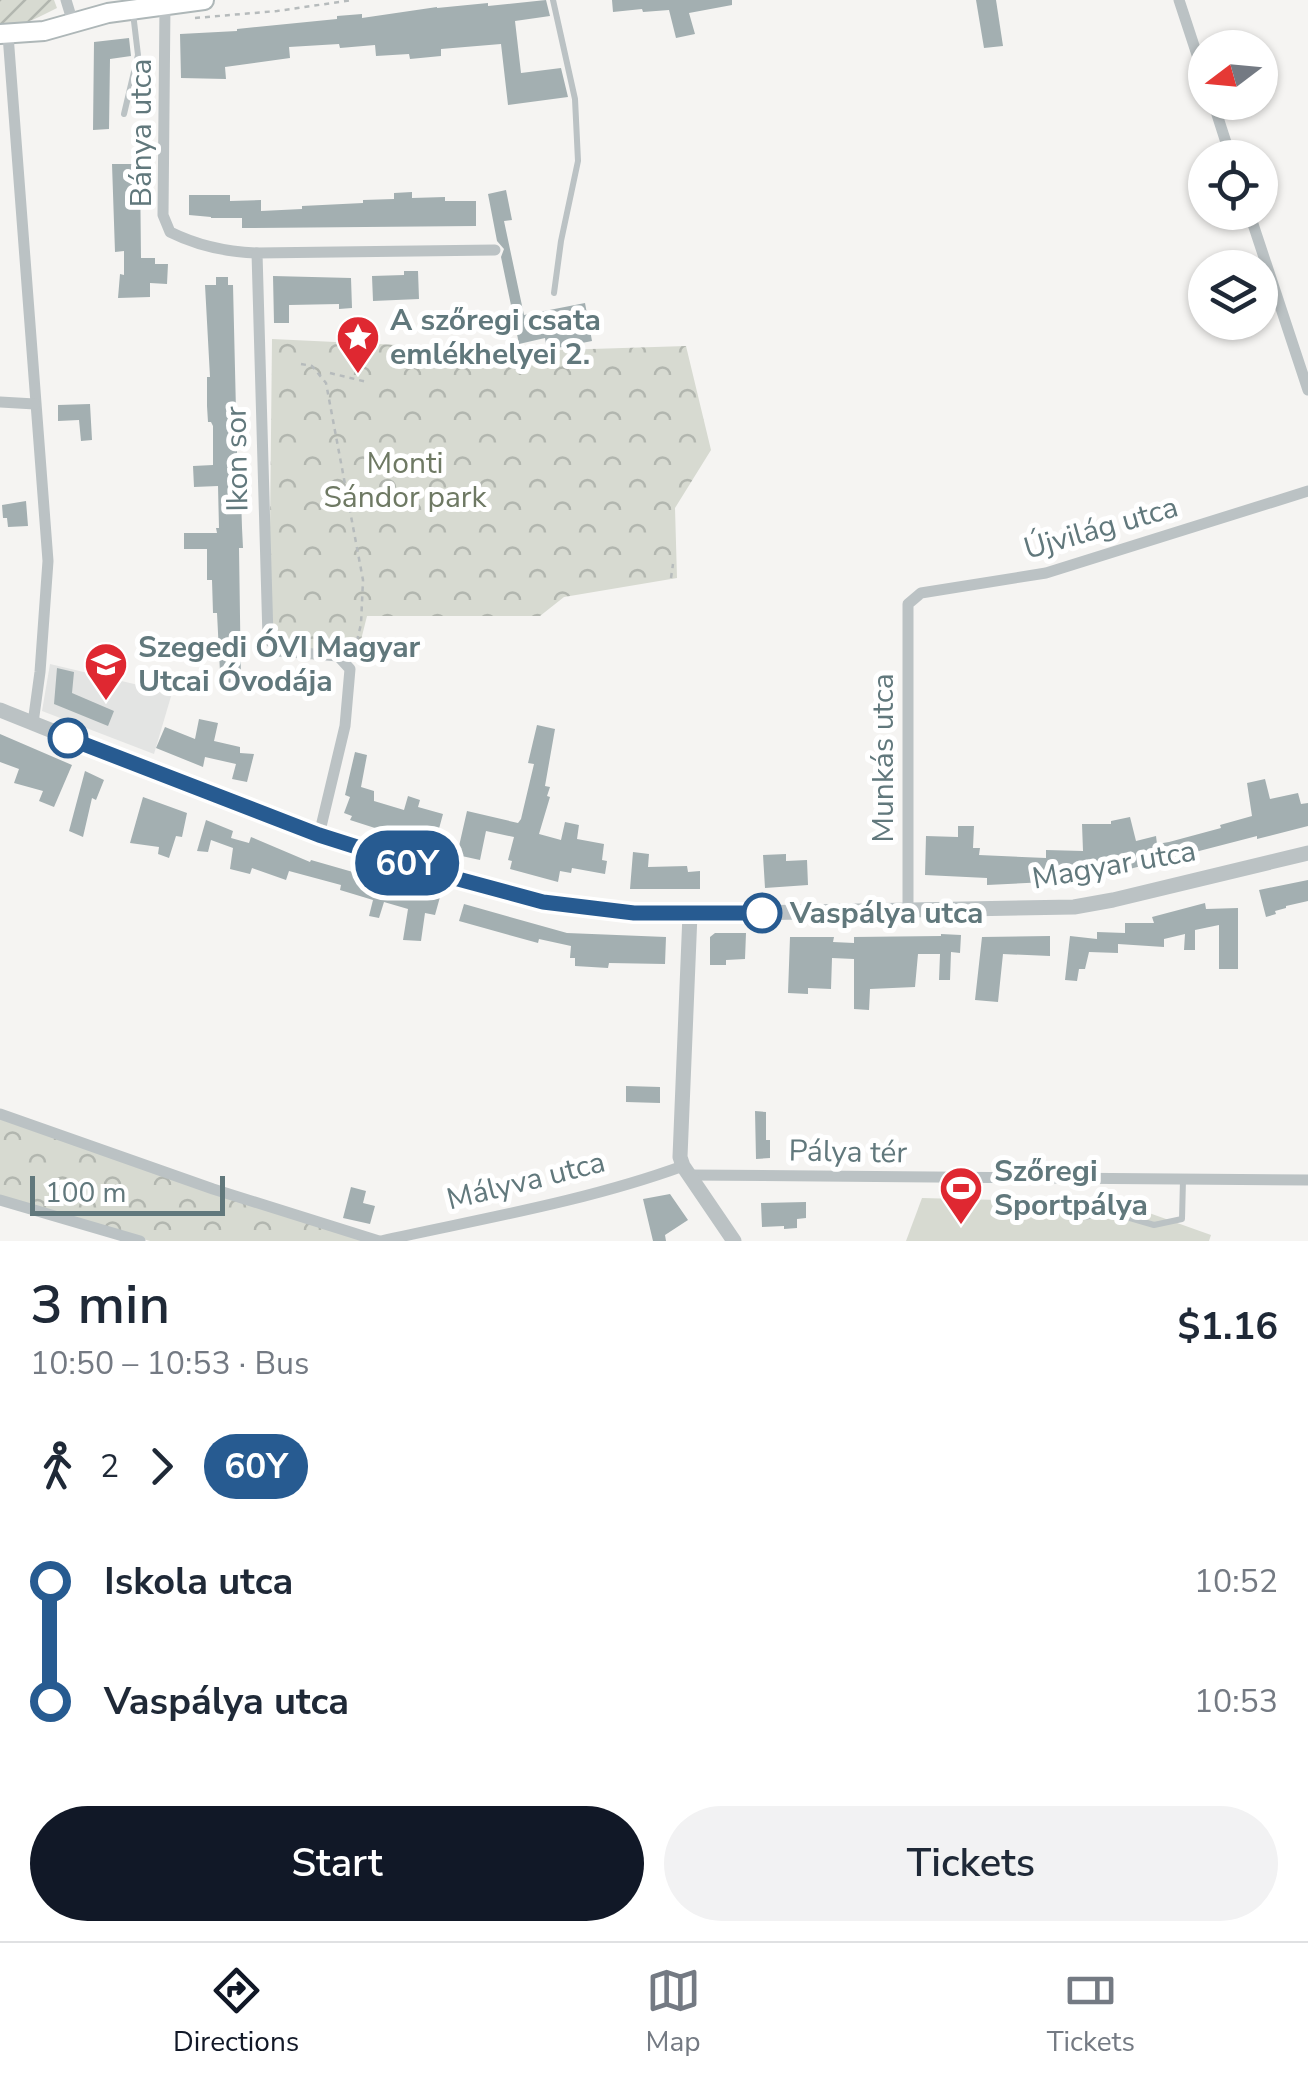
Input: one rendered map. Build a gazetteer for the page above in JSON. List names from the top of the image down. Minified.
{"streets":{"street":["Bánya utca","Ikon sor","Újvilág utca","Munkás utca","Magyar utca","Pálya tér","Mályva utca"]},"crossings":[["Bánya utca","Ikon sor"],["Újvilág utca","Munkás utca"],["Munkás utca","Magyar utca"],["Pálya tér","Mályva utca"]],"parks":["Monti Sándor park"],"places":{"place":["A szőregi csata emlékhelyei 2."],"school or university":["Szegedi ÓVI Magyar Utcai Óvodája"],"other":["Vaspálya utca"],"sports":["Szőregi Sportpálya"]},"lines":["bus line 60Y"],"scale_bar":"100 m","north":"left","page":{"on_map":"60Y","scale":"100 m","heading":["3 min","10:50 – 10:53 · Bus","$1.16"],"legs":["2","60Y"],"list":[{"name":"Iskola utca","value":"10:52"},{"name":"Vaspálya utca","value":"10:53"}],"buttons":["Start","Tickets"],"tabs":["Directions","Map","Tickets"]}}
